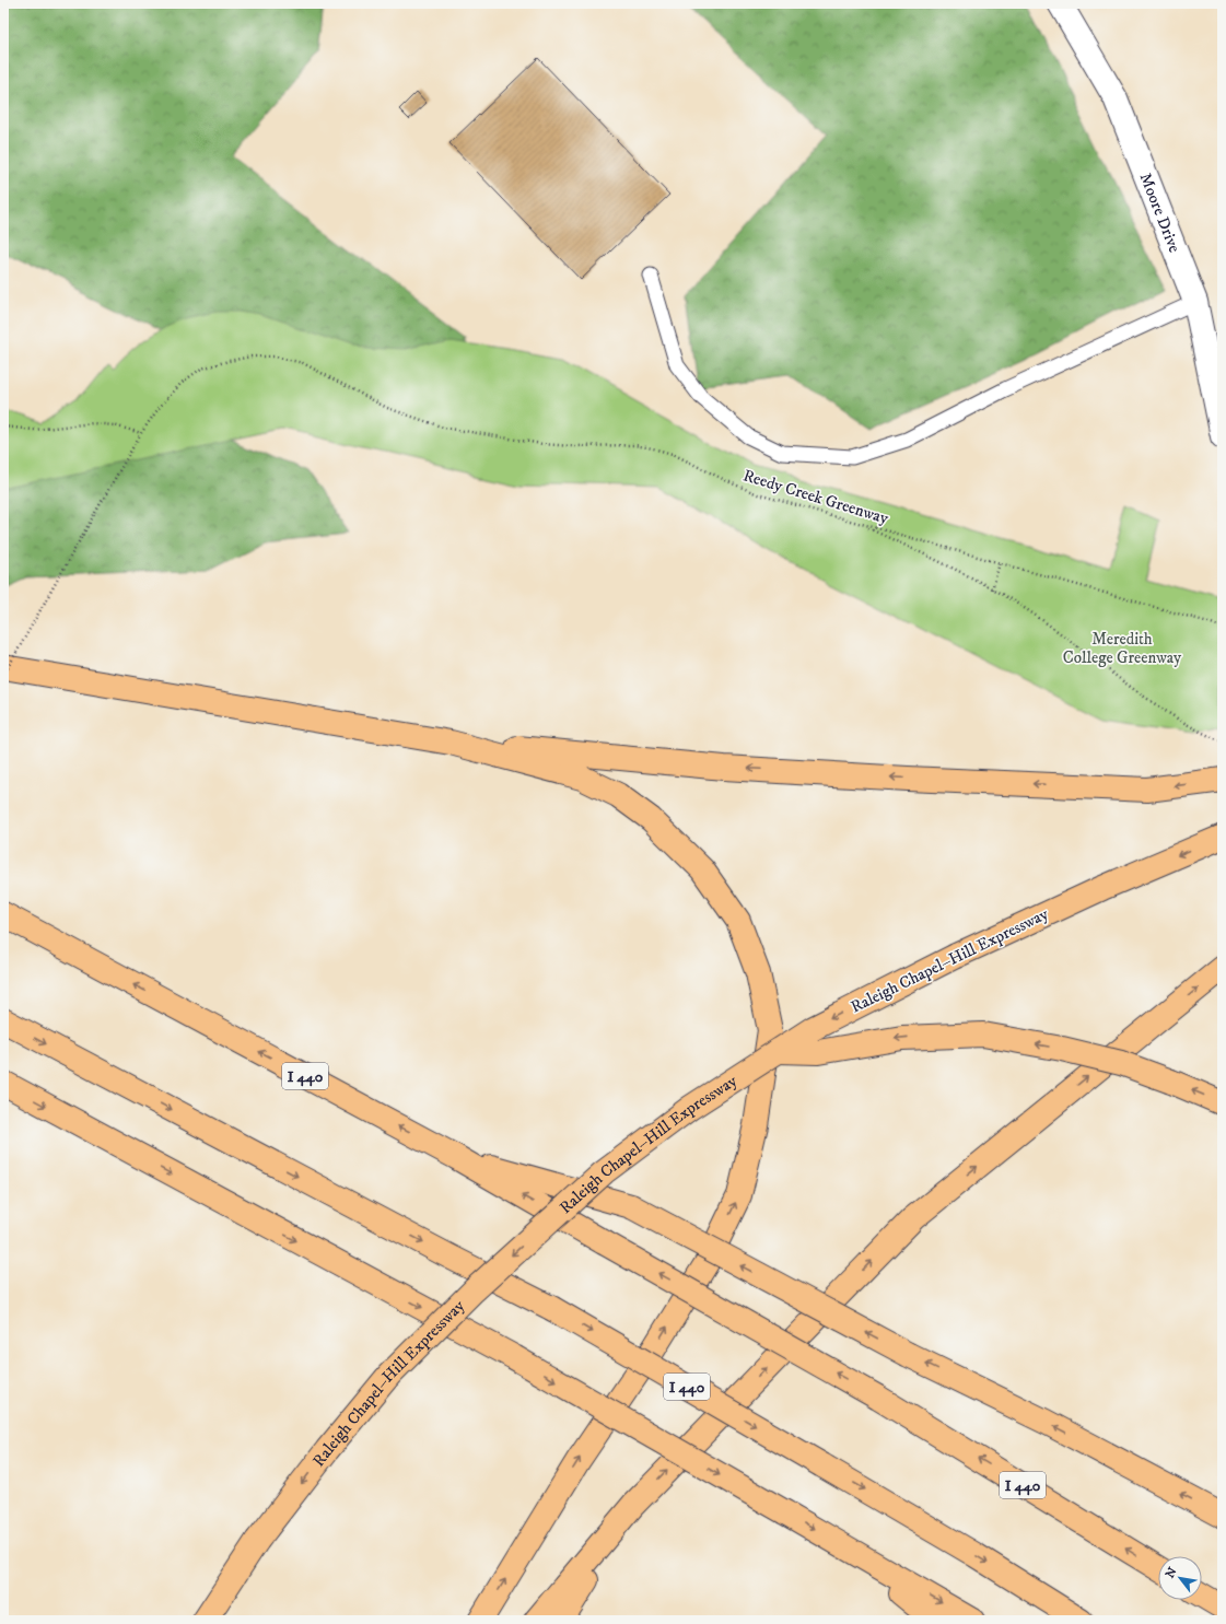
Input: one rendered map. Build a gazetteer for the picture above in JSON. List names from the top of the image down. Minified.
{"streets":{"highway":["Raleigh Chapel–Hill Expressway","I 440"],"street":["Moore Drive"],"path":["Reedy Creek Greenway"]},"parks":["Meredith College Greenway"],"north":"top left"}
